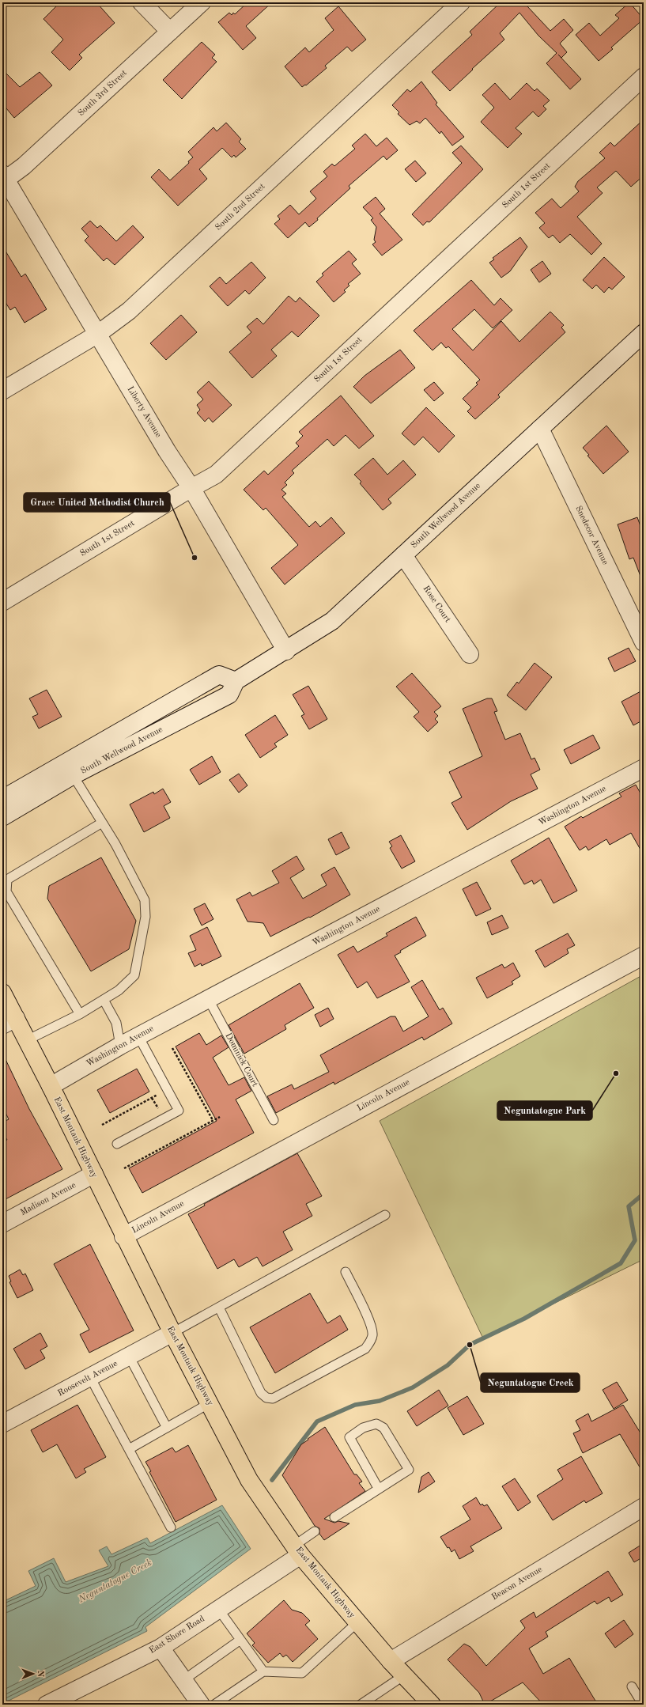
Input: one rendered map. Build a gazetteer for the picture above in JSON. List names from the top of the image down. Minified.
{"streets":{"main road":["East Montauk Highway"],"street":["South 3rd Street","South 1st Street","South 2nd Street","Liberty Avenue","South Wellwood Avenue","Snedecor Avenue","Rose Court","Washington Avenue","Lincoln Avenue","Madison Avenue","Roosevelt Avenue","Beacon Avenue","East Shore Road"],"lane":["Dominick Court"]},"crossings":[["South 3rd Street","Liberty Avenue"],["South 1st Street","Liberty Avenue"],["South 2nd Street","Liberty Avenue"],["Liberty Avenue","South Wellwood Avenue"],["South Wellwood Avenue","Snedecor Avenue"],["South Wellwood Avenue","Rose Court"],["Washington Avenue","Dominick Court"],["Washington Avenue","East Montauk Highway"],["Lincoln Avenue","East Montauk Highway"],["East Montauk Highway","Madison Avenue"],["East Montauk Highway","Roosevelt Avenue"],["East Montauk Highway","Beacon Avenue"],["East Montauk Highway","East Shore Road"]],"water":["Neguntatogue Creek"],"places":["Grace United Methodist Church","Neguntatogue Park","Neguntatogue Creek"],"north":"right"}
